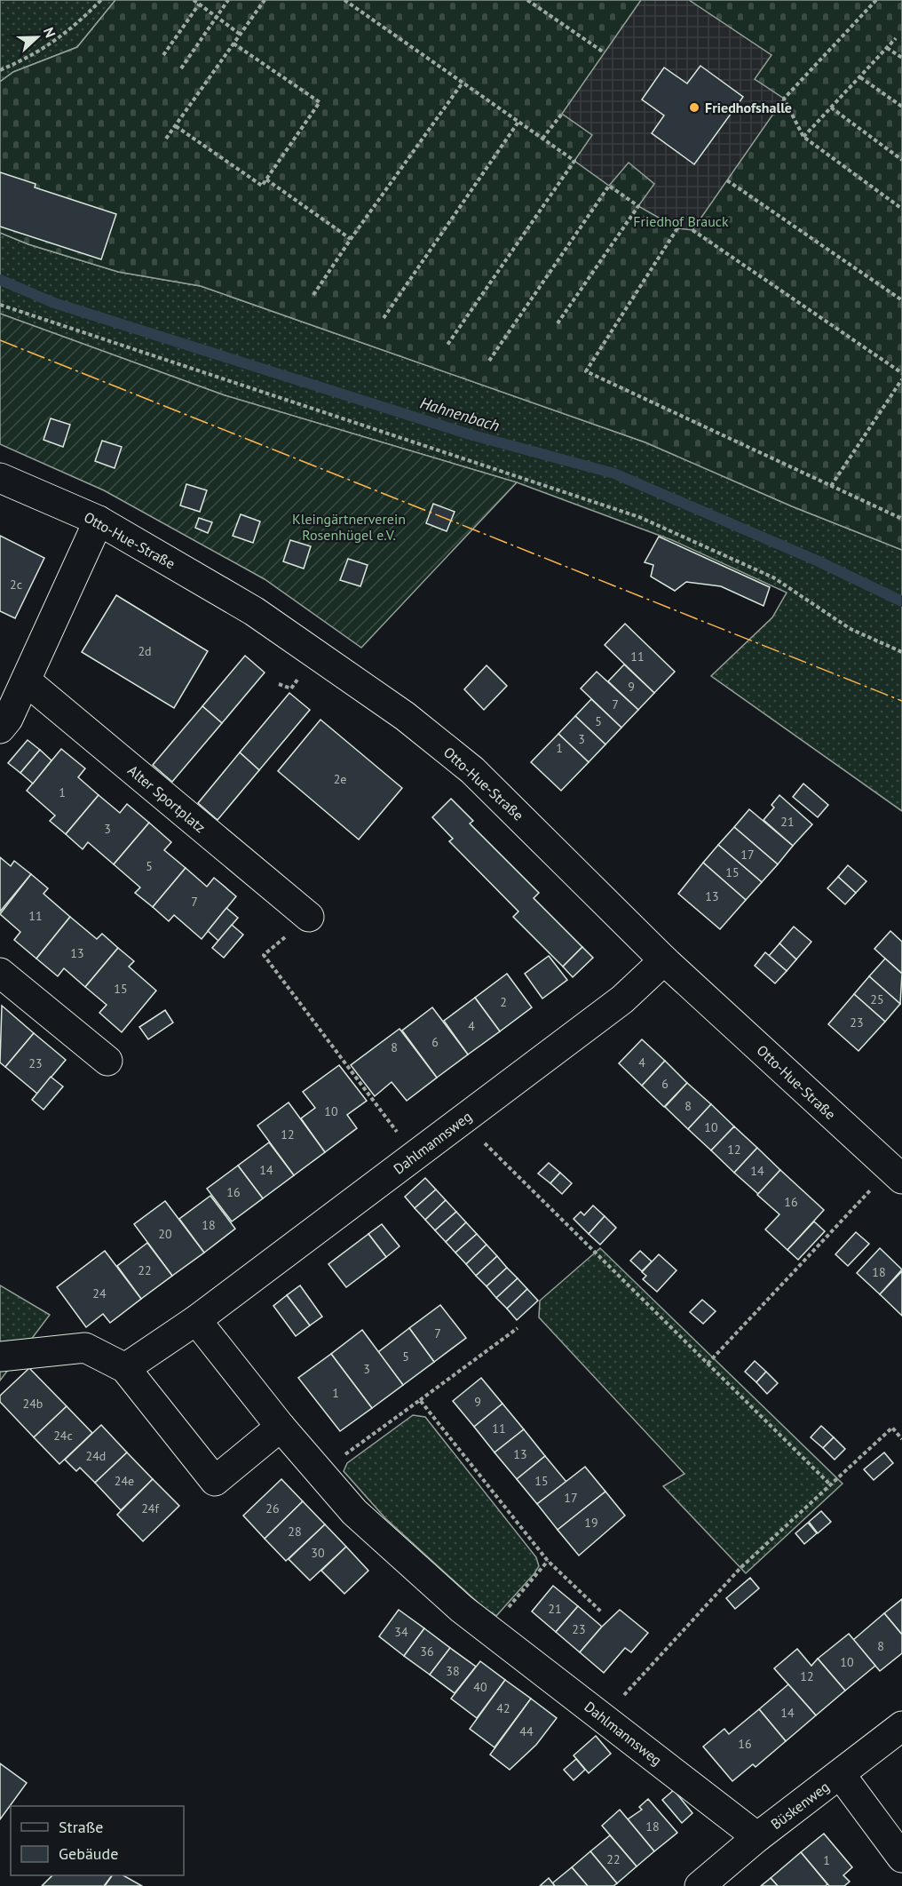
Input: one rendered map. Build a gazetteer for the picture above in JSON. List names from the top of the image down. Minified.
{"streets":{"street":["Otto-Hue-Straße","Alter Sportplatz","Dahlmannsweg","Büskenweg"]},"crossings":[["Otto-Hue-Straße","Dahlmannsweg"],["Dahlmannsweg","Büskenweg"]],"water":["Hahnenbach"],"parks":["Friedhof Brauck","Kleingärtnerverein Rosenhügel e.V."],"places":["Friedhofshalle"],"house_numbers":["2c","2d","11","9","7","5","3","1","2e","1","21","3","17","5","15","13","7","11","13","15","25","2","23","4","6","8","4","23","6","8","10","10","12","12","14","14","16","16","18","20","22","18","24","7","5","3","1","9","24b","11","24c","13","24d","24e","15","17","24f","26","19","28","30","21","23","34","8","36","10","38","12","40","42","14","44","16","18","22","1"],"legend":["Straße","Gebäude"],"north":"right"}
